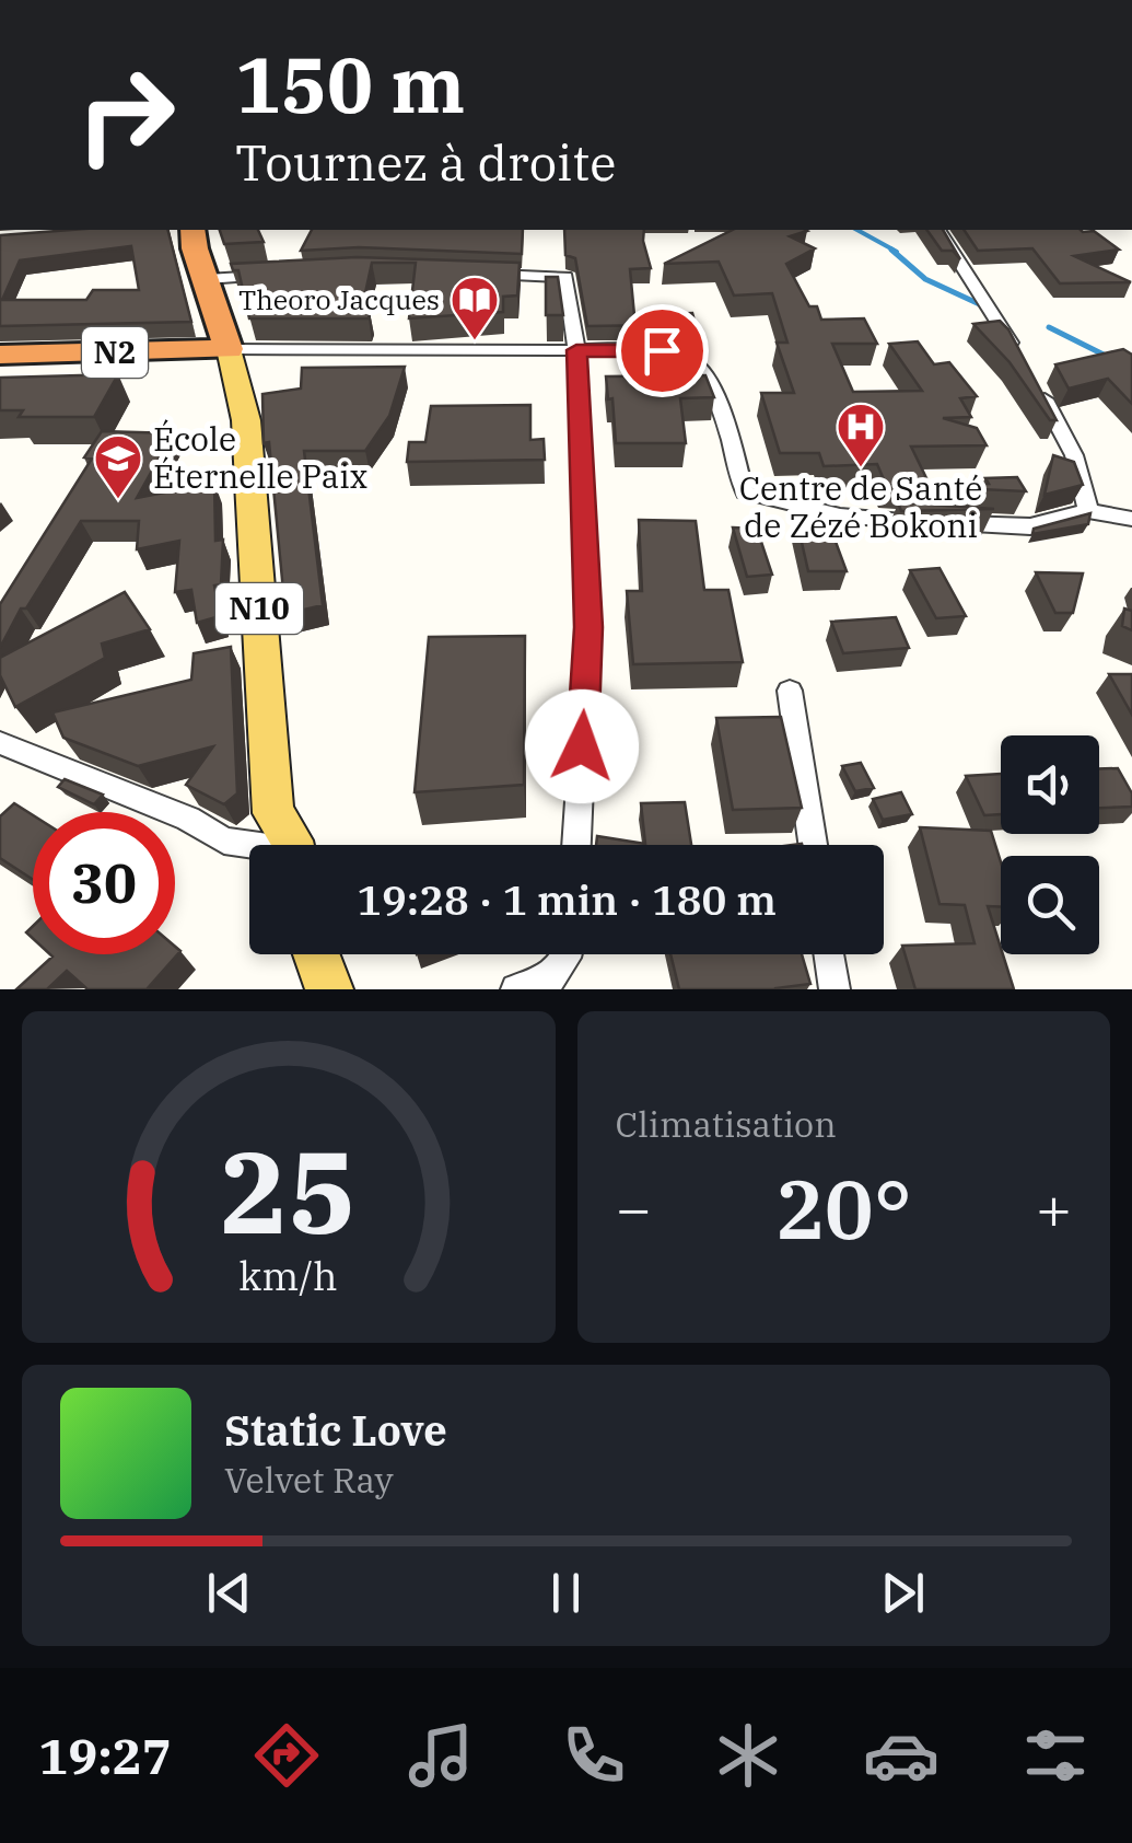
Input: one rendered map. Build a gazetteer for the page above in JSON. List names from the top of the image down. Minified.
{"streets":{"highway":["N2"],"main road":["N10"]},"crossings":[["N2","N10"]],"places":{"library":["Theoro Jacques"],"hospital":["Centre de Santé de Zézé Bokoni"],"school or university":["École Éternelle Paix"]},"page":{"turn":["150 m","Tournez à droite"],"limit":"30","trip":"19:28 · 1 min · 180 m","tile":"Climatisation","heat":["−","20°","+"],"song":["Static Love","Velvet Ray"],"tabs":"19:27","gauge":["25","km/h"]}}
